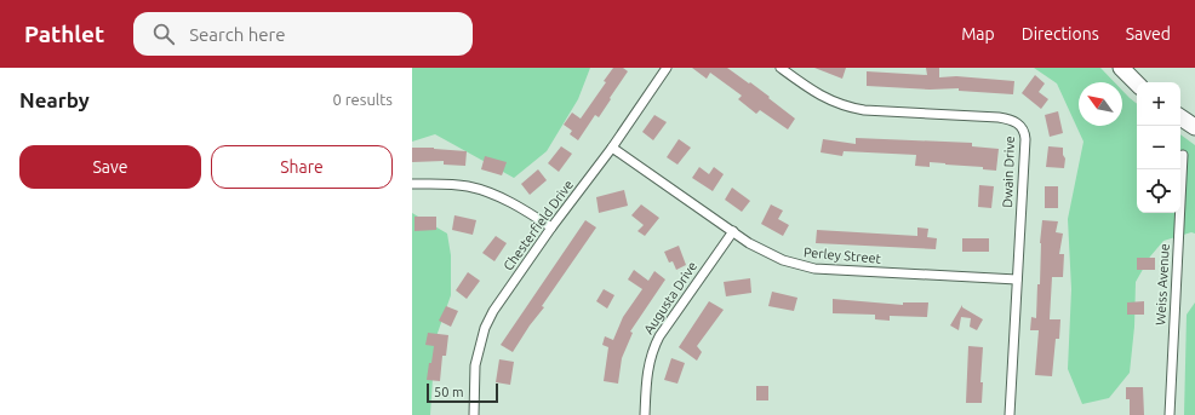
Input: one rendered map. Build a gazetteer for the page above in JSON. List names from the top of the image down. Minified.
{"streets":{"street":["Dwain Drive","Chesterfield Drive","Perley Street","Weiss Avenue","Augusta Drive"]},"crossings":[["Dwain Drive","Perley Street"],["Chesterfield Drive","Perley Street"],["Perley Street","Augusta Drive"]],"scale_bar":"50 m","north":"top left","page":{"header":"Pathlet","search":"Search here","nav":["Map","Directions","Saved"],"heading":["Nearby","0 results"],"map_buttons":["+","−"],"buttons":["Save","Share"],"scale":"50 m"}}
